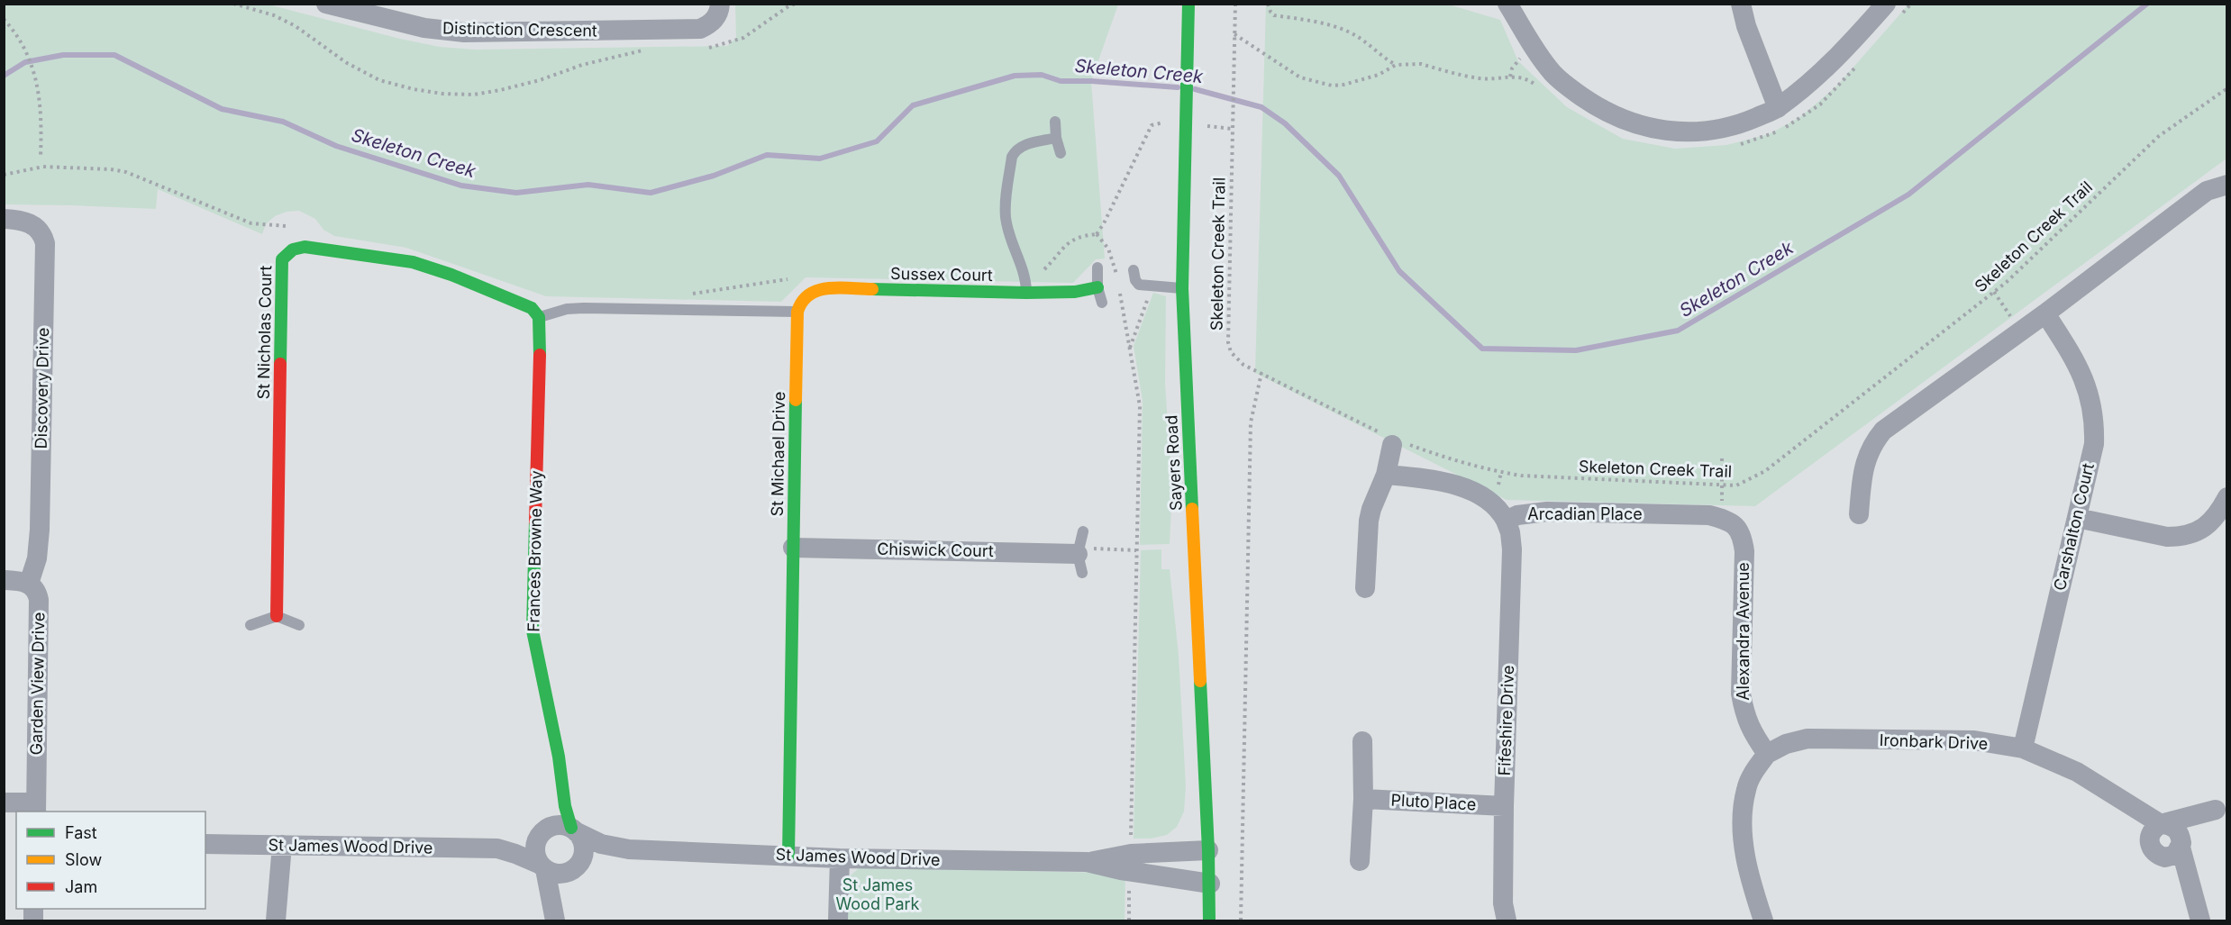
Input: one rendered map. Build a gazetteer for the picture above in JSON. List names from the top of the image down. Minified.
{"streets":{"street":["Distinction Crescent","Sussex Court","St Nicholas Court","Discovery Drive","St Michael Drive","Sayers Road","Arcadian Place","Carshalton Court","Chiswick Court","Frances Browne Way","Alexandra Avenue","Garden View Drive","Fifeshire Drive","Ironbark Drive","Pluto Place","St James Wood Drive"],"path":["Skeleton Creek Trail"]},"crossings":[["Sussex Court","St Michael Drive"],["St Nicholas Court","Frances Browne Way"],["Discovery Drive","Garden View Drive"],["St Michael Drive","Chiswick Court"],["St Michael Drive","St James Wood Drive"],["Sayers Road","St James Wood Drive"],["Arcadian Place","Alexandra Avenue"],["Arcadian Place","Fifeshire Drive"],["Carshalton Court","Ironbark Drive"],["Frances Browne Way","St James Wood Drive"],["Alexandra Avenue","Ironbark Drive"],["Fifeshire Drive","Pluto Place"]],"water":["Skeleton Creek"],"parks":["St James Wood Park"],"legend":["Fast","Slow","Jam"]}
